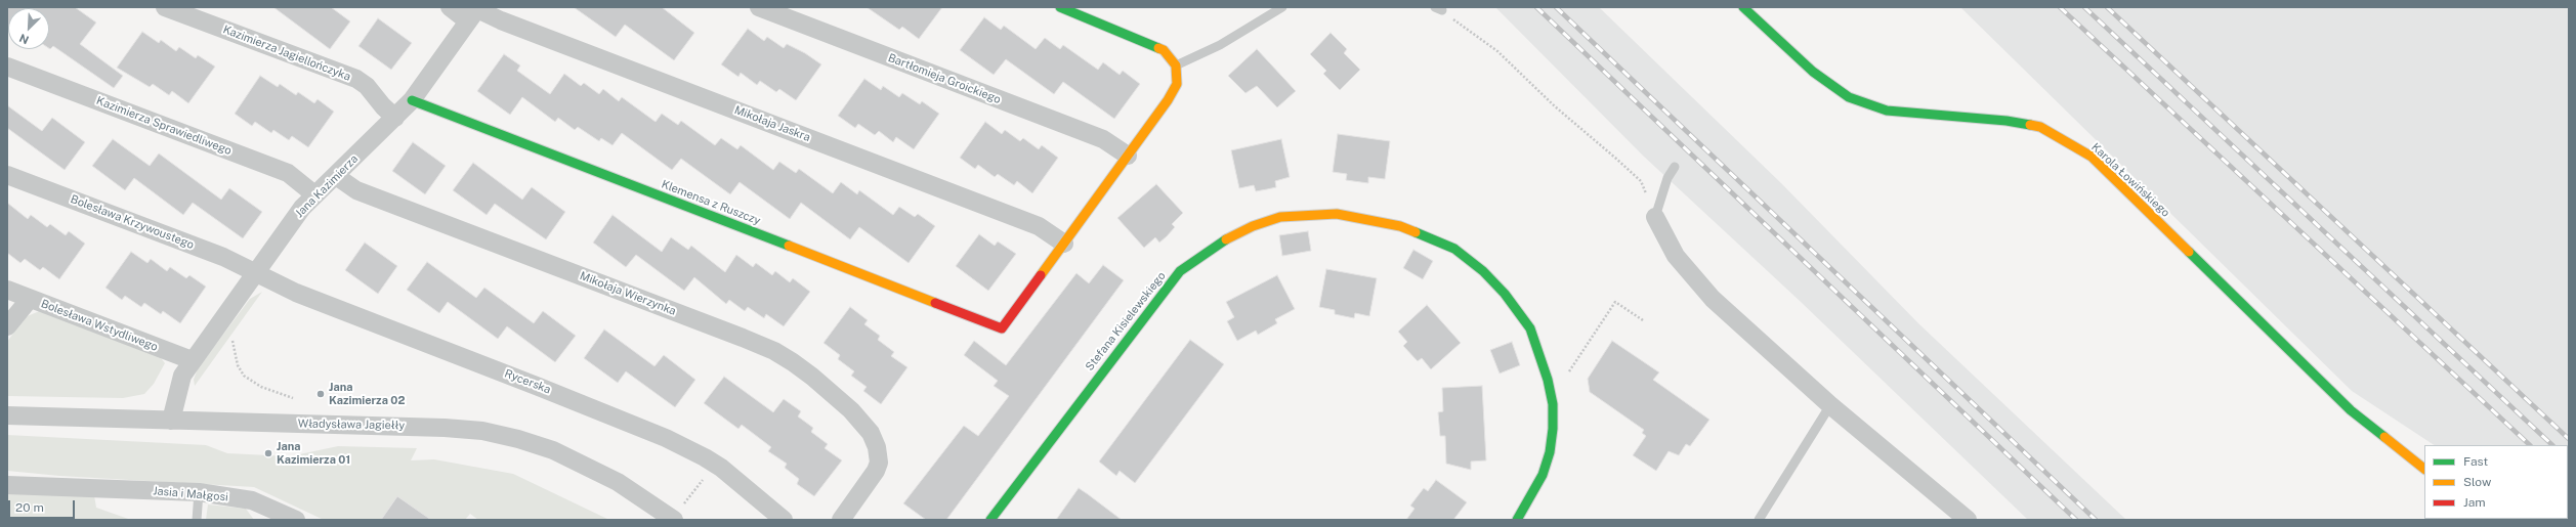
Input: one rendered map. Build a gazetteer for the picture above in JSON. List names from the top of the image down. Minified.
{"streets":{"street":["Kazimierza Jagiellończyka","Bartłomieja Groickiego","Mikołaja Jaskra","Kazimierza Sprawiedliwego","Karola Łowińskiego","Jana Kazimierza","Klemensa z Ruszczy","Bolesława Krzywoustego","Mikołaja Wierzynka","Stefana Kisielewskiego","Bolesława Wstydliwego","Rycerska","Władysława Jagiełły","Jasia i Małgosi"]},"crossings":[["Kazimierza Jagiellończyka","Jana Kazimierza"],["Mikołaja Jaskra","Jana Kazimierza"],["Mikołaja Jaskra","Klemensa z Ruszczy"],["Kazimierza Sprawiedliwego","Jana Kazimierza"],["Jana Kazimierza","Klemensa z Ruszczy"],["Jana Kazimierza","Bolesława Krzywoustego"],["Jana Kazimierza","Mikołaja Wierzynka"],["Jana Kazimierza","Bolesława Wstydliwego"],["Jana Kazimierza","Rycerska"],["Jana Kazimierza","Władysława Jagiełły"],["Bolesława Krzywoustego","Rycerska"]],"places":["Jana Kazimierza 02","Jana Kazimierza 01"],"legend":["Fast","Slow","Jam"],"scale_bar":"20 m","north":"bottom left"}
